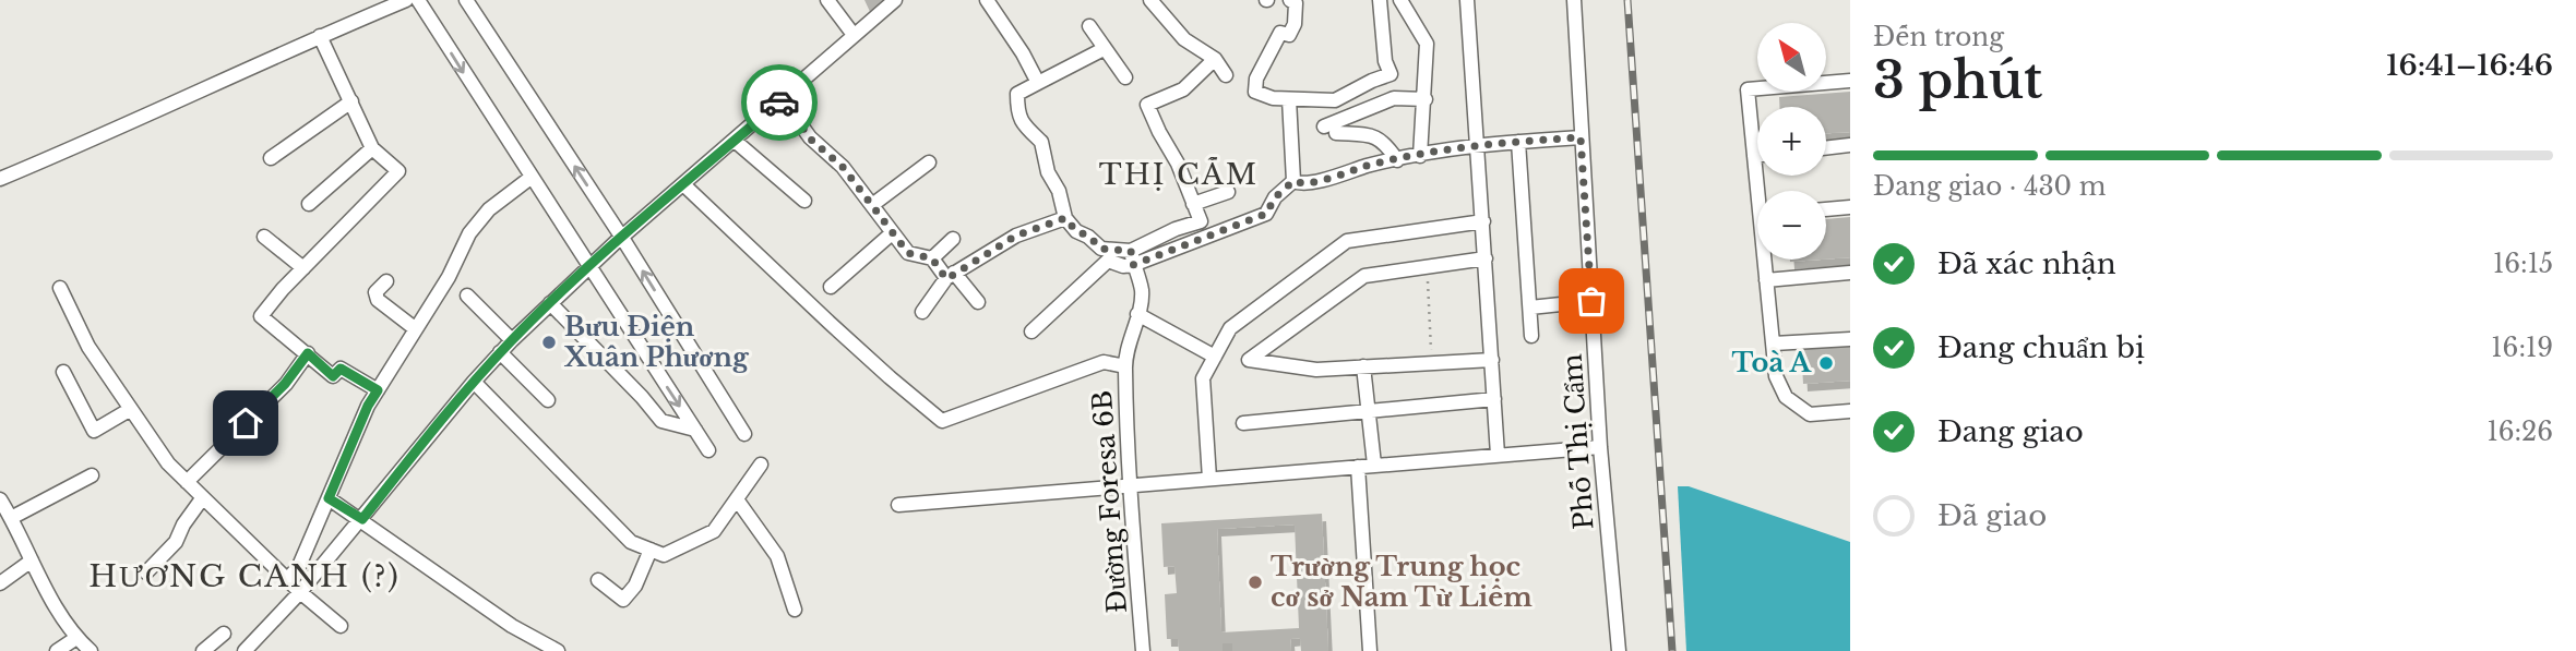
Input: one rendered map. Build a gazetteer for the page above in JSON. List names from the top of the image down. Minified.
{"streets":{"street":["Phố Thị Cẩm","Đường Foresa 6B"]},"districts":["THỊ CẤM","HƯƠNG CANH (?)"],"places":["Bưu Điện Xuân Phương","Toà A","Trường Trung học cơ sở Nam Từ Liêm"],"north":"top left","page":{"heading":["3 phút","Đến trong","16:41–16:46"],"map_buttons":["+","−"],"bar":"Đang giao · 430 m","list":[["Đã xác nhận","16:15"],["Đang chuẩn bị","16:19"],["Đang giao","16:26"],"Đã giao"]}}
